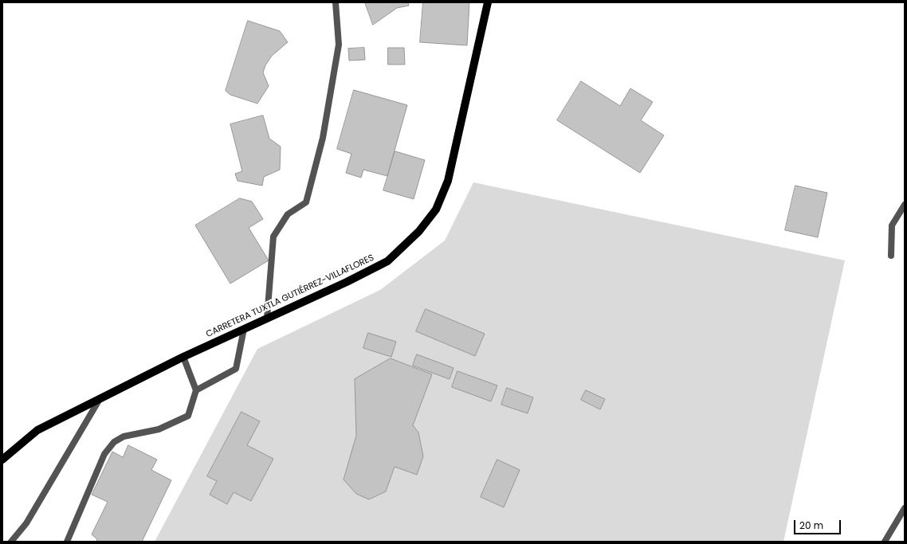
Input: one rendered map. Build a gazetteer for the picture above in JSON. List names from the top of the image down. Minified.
{"streets":{"main road":["CARRETERA TUXTLA GUTIÉRREZ-VILLAFLORES"]},"scale_bar":"20 m"}
